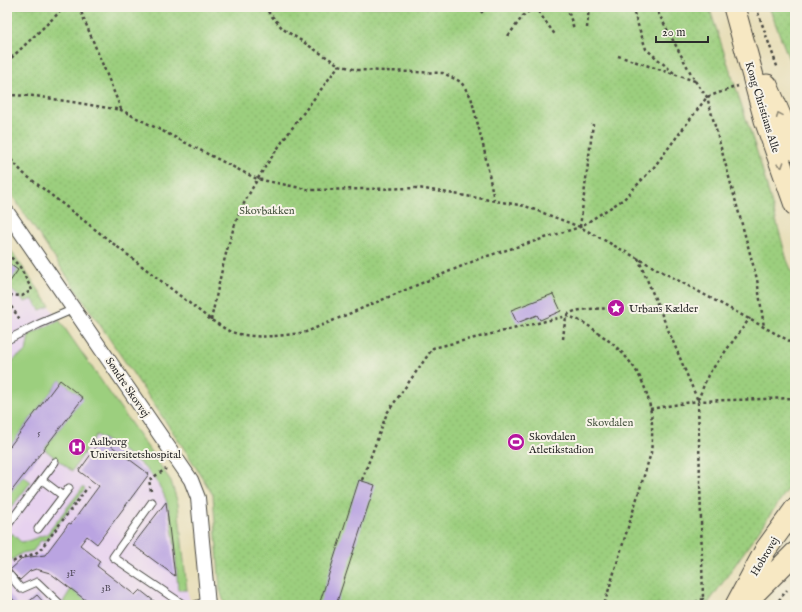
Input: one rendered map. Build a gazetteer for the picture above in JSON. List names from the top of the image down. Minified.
{"streets":{"street":["Kong Christians Alle","Søndre Skovvej","Hobrovej"]},"parks":["Skovbakken","Skovdalen"],"places":{"place":["Urbans Kælder"],"sports":["Skovdalen Atletikstadion"],"hospital":["Aalborg Universitetshospital"]},"house_numbers":["5","3F","3B"],"scale_bar":"20 m"}
